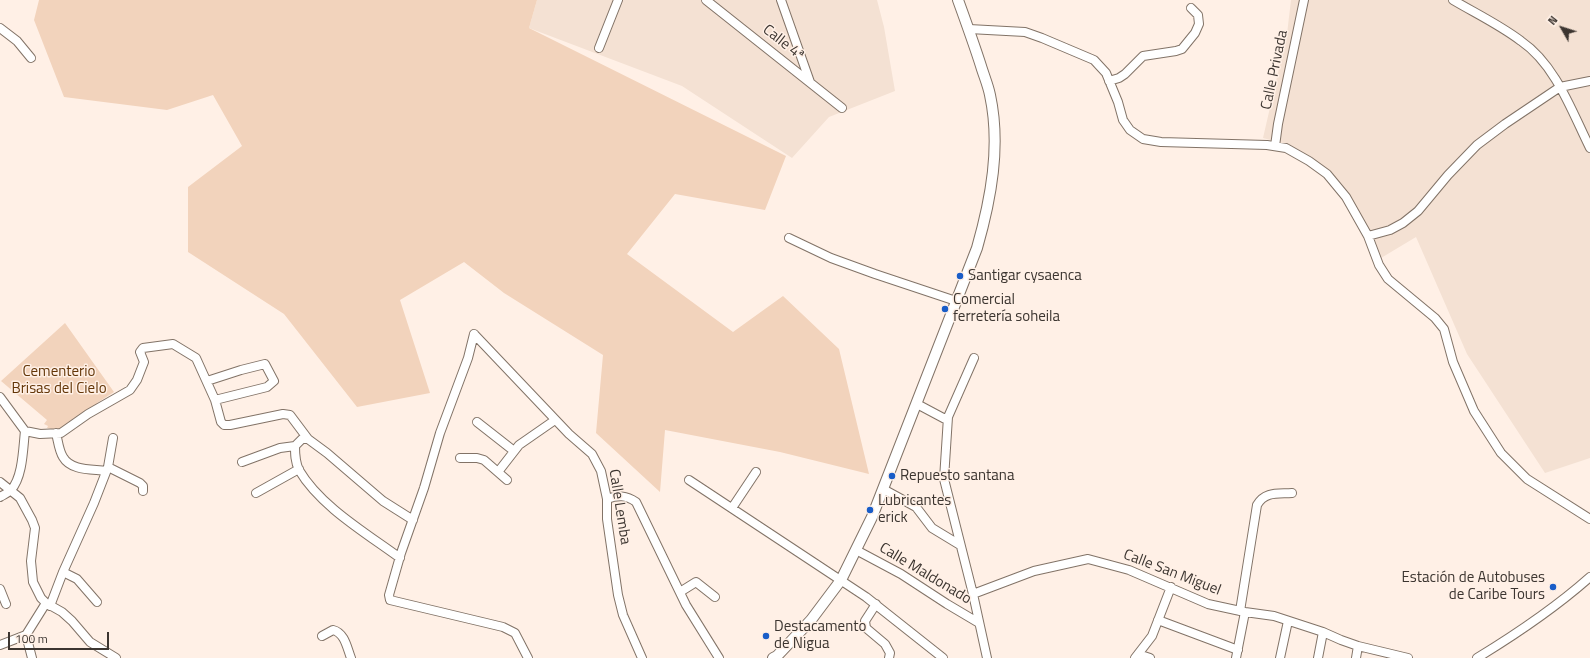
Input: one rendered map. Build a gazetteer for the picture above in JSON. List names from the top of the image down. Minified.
{"streets":{"street":["Calle 4ª","Calle Privada","Calle Lemba","Calle San Miguel","Calle Maldonado"]},"parks":["Cementerio Brisas del Cielo"],"places":["Santigar cysaenca","Comercial ferretería soheila","Repuesto santana","Lubricantes erick","Estación de Autobuses de Caribe Tours","Destacamento de Nigua"],"scale_bar":"100 m","north":"top left"}
